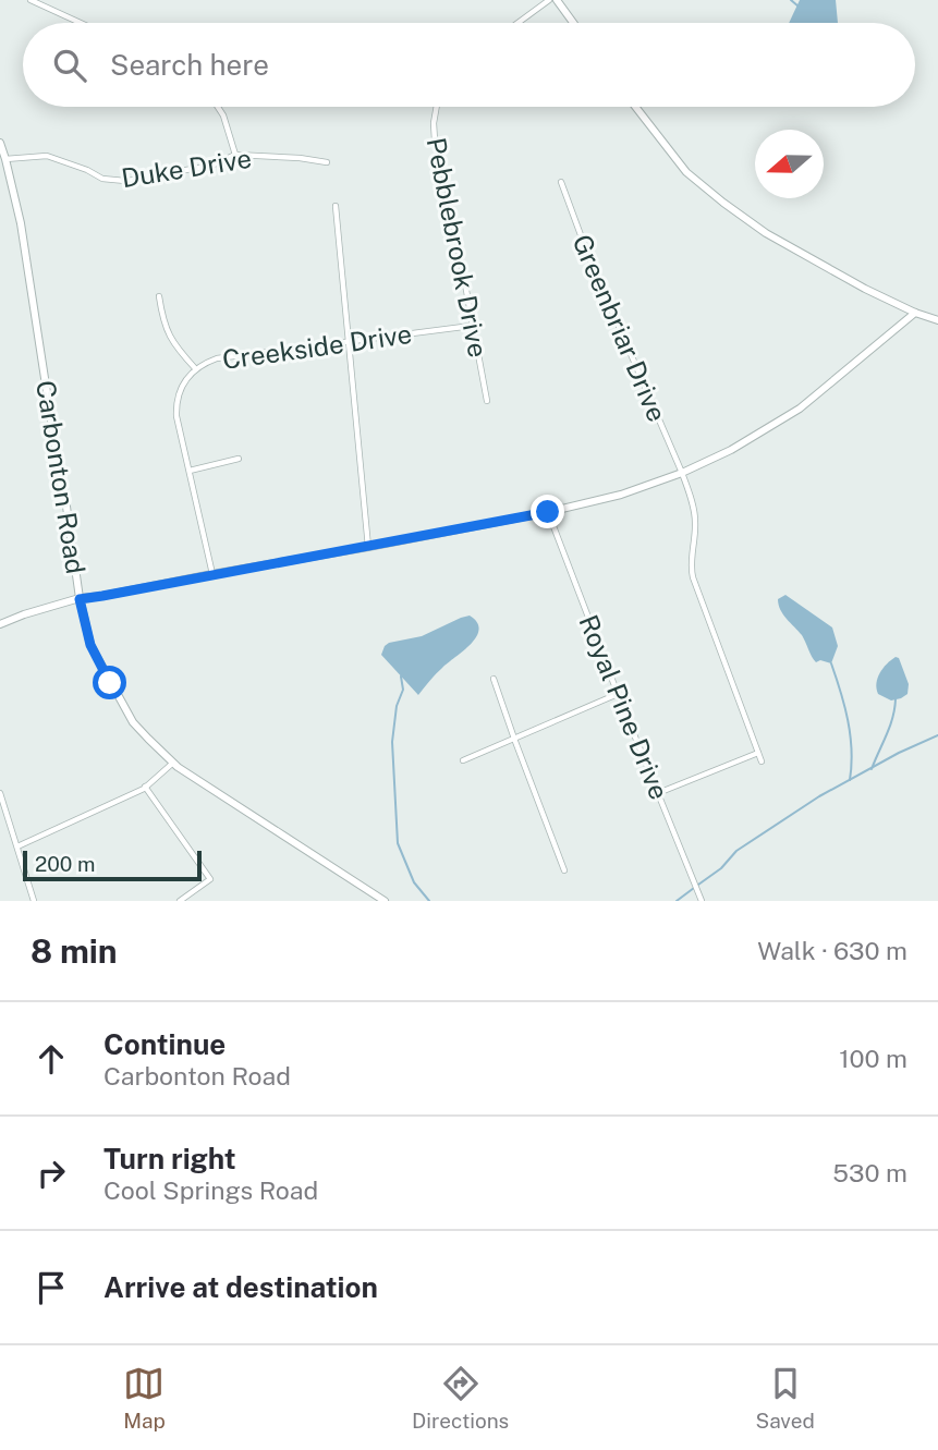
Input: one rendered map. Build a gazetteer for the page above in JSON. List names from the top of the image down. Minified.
{"streets":{"street":["Duke Drive","Pebblebrook Drive","Greenbriar Drive","Creekside Drive","Carbonton Road","Royal Pine Drive"]},"crossings":[["Duke Drive","Carbonton Road"],["Pebblebrook Drive","Creekside Drive"]],"scale_bar":"200 m","north":"left","page":{"search":"Search here","scale":"200 m","heading":["8 min","Walk · 630 m"],"list":[["Continue","Carbonton Road","100 m"],["Turn right","Cool Springs Road","530 m"],"Arrive at destination"],"nav":["Map","Directions","Saved"]}}
